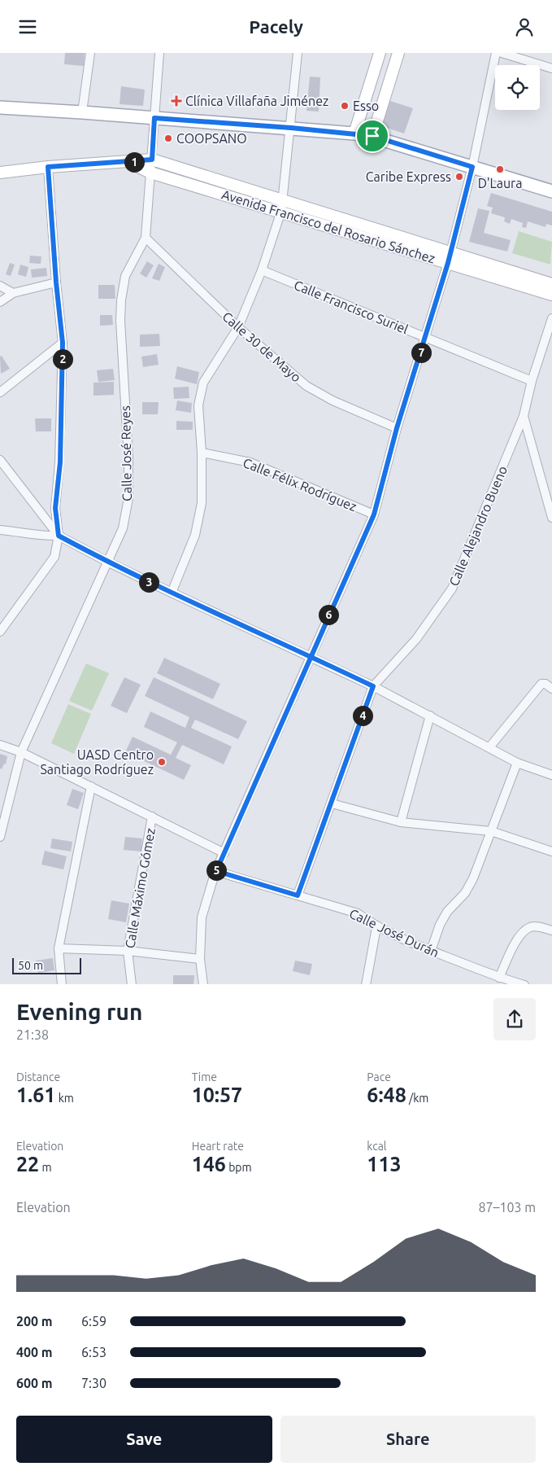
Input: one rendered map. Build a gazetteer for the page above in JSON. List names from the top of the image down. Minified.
{"streets":{"main road":["Avenida Francisco del Rosario Sánchez"],"street":["Calle Francisco Suriel","Calle 30 de Mayo","Calle José Reyes","Calle Félix Rodríguez","Calle Alejandro Bueno","Calle Máximo Gómez","Calle José Durán"]},"crossings":[["Avenida Francisco del Rosario Sánchez","Calle José Reyes"],["Calle Francisco Suriel","Calle Alejandro Bueno"],["Calle 30 de Mayo","Calle José Reyes"],["Calle Alejandro Bueno","Calle José Durán"]],"places":{"health":["Clínica Villafaña Jiménez"],"other":["Esso","COOPSANO","D'Laura","Caribe Express","UASD Centro Santiago Rodríguez"]},"scale_bar":"50 m","page":{"header":"Pacely","pins":["1","7","2","3","6","4","5"],"scale":"50 m","heading":["Evening run","21:38"],"stats":[["Distance","1.61 km"],["Time","10:57"],["Pace","6:48 /km"],["Elevation","22 m"],["Heart rate","146 bpm"],["kcal","113"]],"chart":["Elevation","87–103 m"],"list":[{"name":"200 m","note":"6:59"},{"name":"400 m","note":"6:53"},{"name":"600 m","note":"7:30"}],"buttons":["Save","Share"]}}
